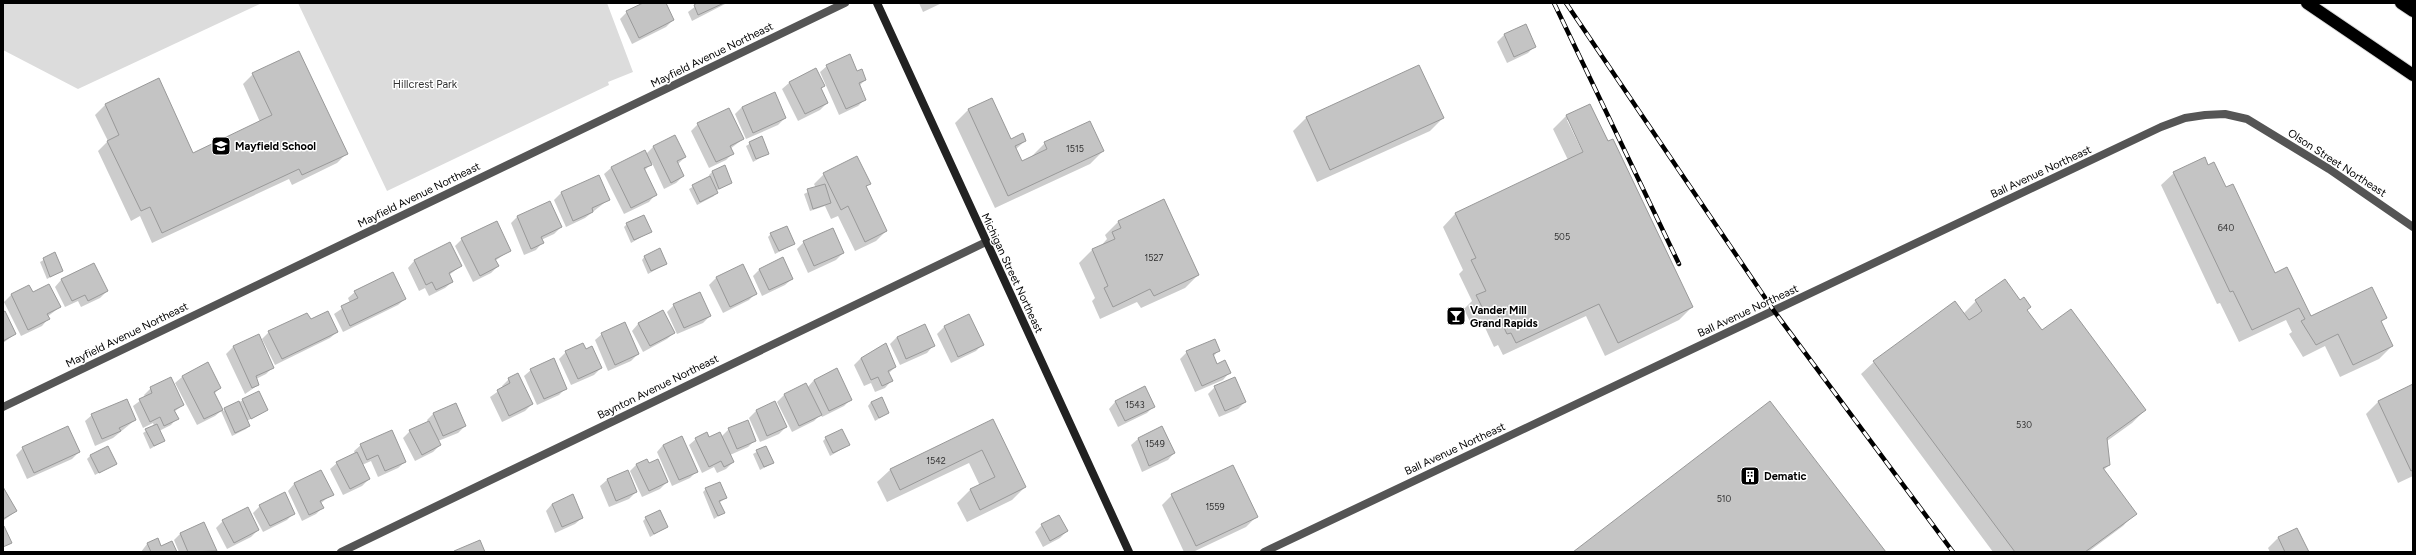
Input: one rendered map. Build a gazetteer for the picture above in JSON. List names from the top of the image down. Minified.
{"streets":{"main road":["Michigan Street Northeast"],"street":["Mayfield Avenue Northeast","Olson Street Northeast","Ball Avenue Northeast","Baynton Avenue Northeast"]},"crossings":[["Olson Street Northeast","Ball Avenue Northeast"],["Michigan Street Northeast","Baynton Avenue Northeast"]],"parks":["Hillcrest Park"],"places":{"school or university":["Mayfield School"],"bar":["Vander Mill Grand Rapids"],"building":["Dematic"]},"house_numbers":["1515","640","505","1527","1543","530","1549","1542","510","1559"]}
